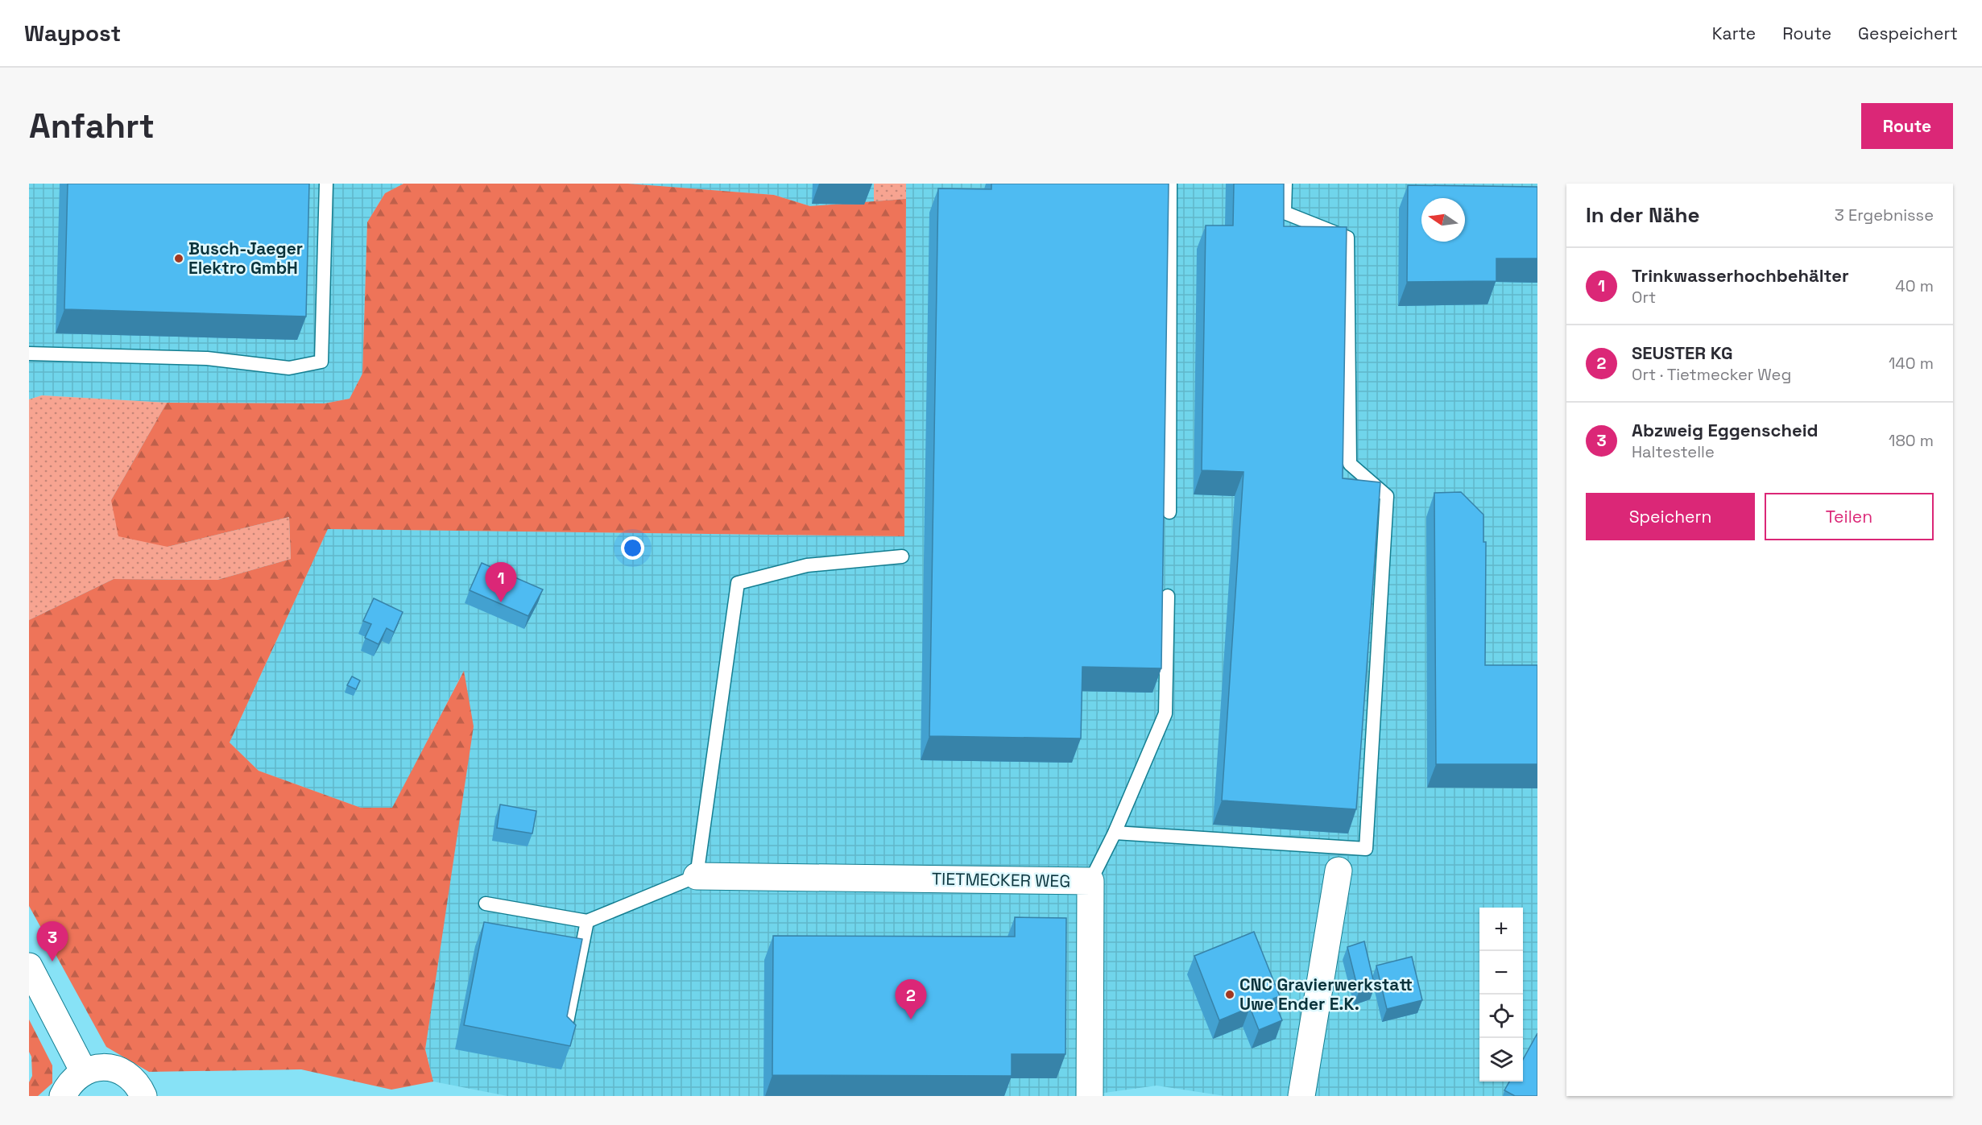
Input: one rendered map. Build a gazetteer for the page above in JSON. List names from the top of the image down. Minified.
{"streets":{"street":["TIETMECKER WEG"]},"places":["Busch-Jaeger Elektro GmbH","CNC Gravierwerkstatt Uwe Ender E.K."],"north":"left","page":{"header":"Waypost","nav":["Karte","Route","Gespeichert"],"buttons":["Route",["Speichern","Teilen"]],"title":"Anfahrt","heading":["In der Nähe","3 Ergebnisse"],"list":[{"mark":"1","name":"Trinkwasserhochbehälter","note":"Ort","value":"40 m"},{"mark":"2","name":"SEUSTER KG","note":"Ort · Tietmecker Weg","value":"140 m"},{"mark":"3","name":"Abzweig Eggenscheid","note":"Haltestelle","value":"180 m"}],"pins":["1","3","2"],"map_buttons":["+","−"]}}
